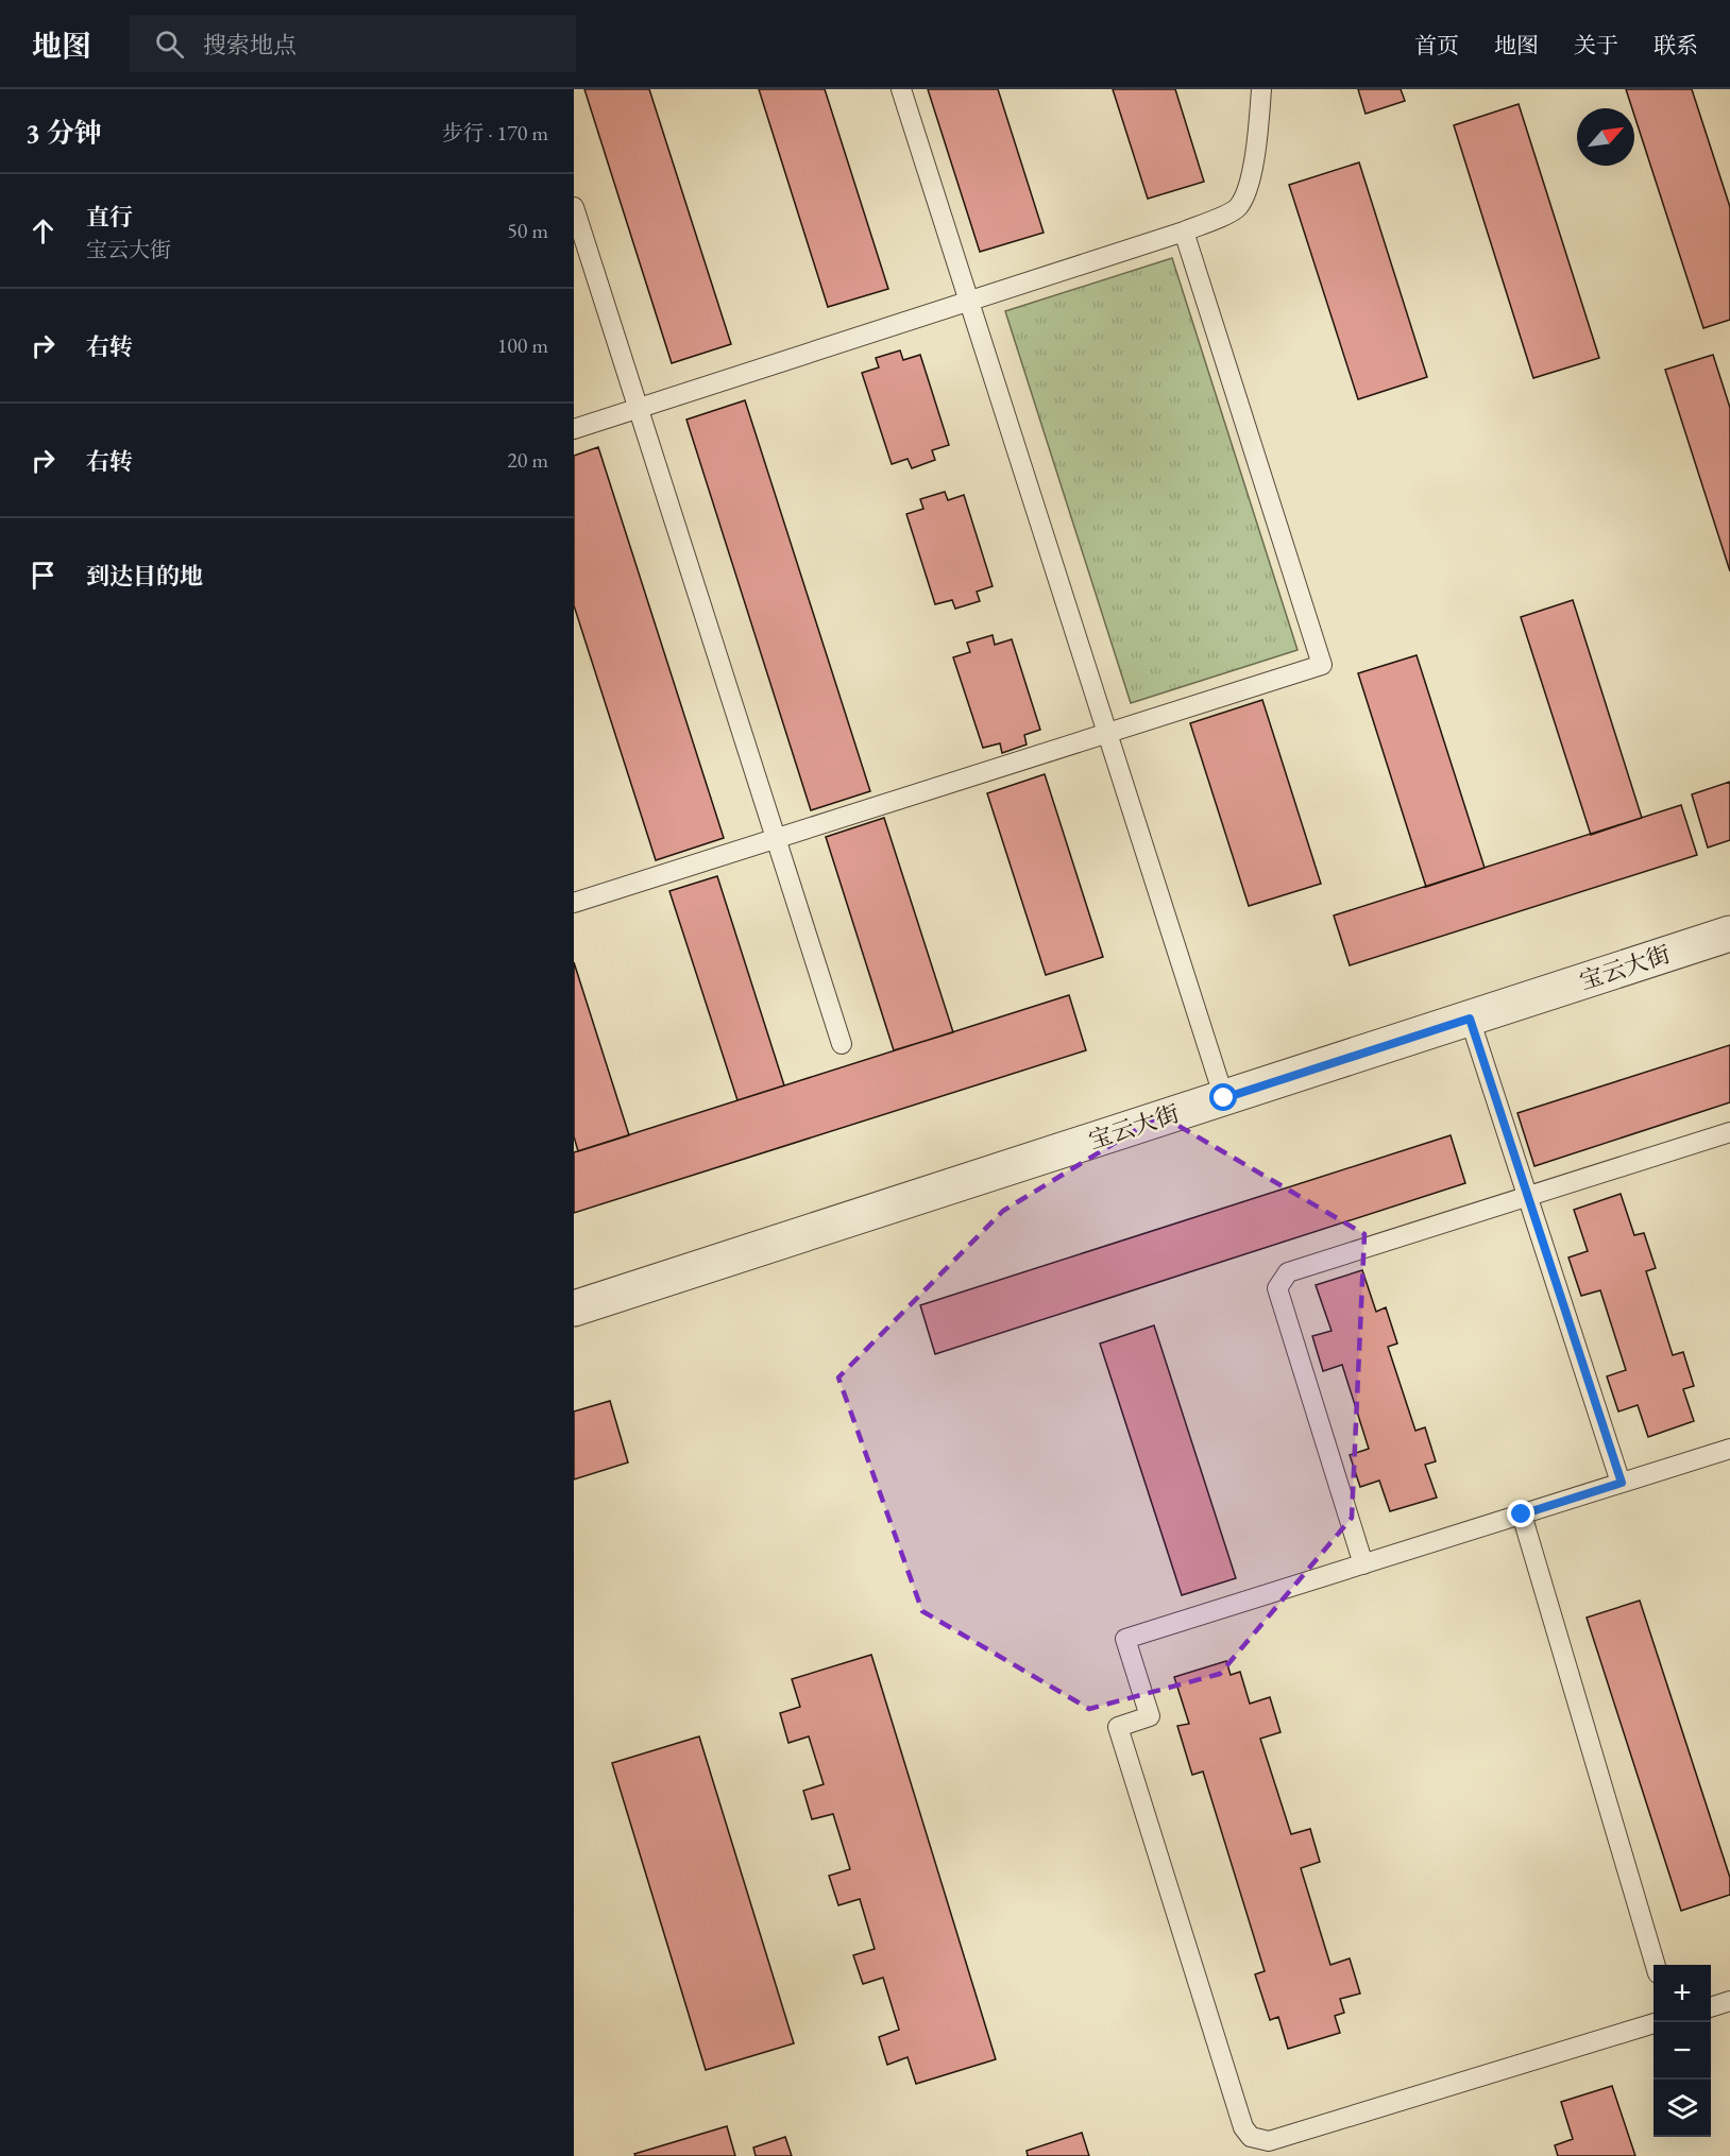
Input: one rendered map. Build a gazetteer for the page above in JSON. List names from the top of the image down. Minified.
{"streets":{"street":["宝云大街"]},"north":"top right","page":{"header":"地图","search":"搜索地点","nav":["首页","地图","关于","联系"],"heading":["3 分钟","步行 · 170 m"],"list":[["直行","宝云大街","50 m"],["右转","100 m"],["右转","20 m"],"到达目的地"],"map_buttons":["+","−"]}}
